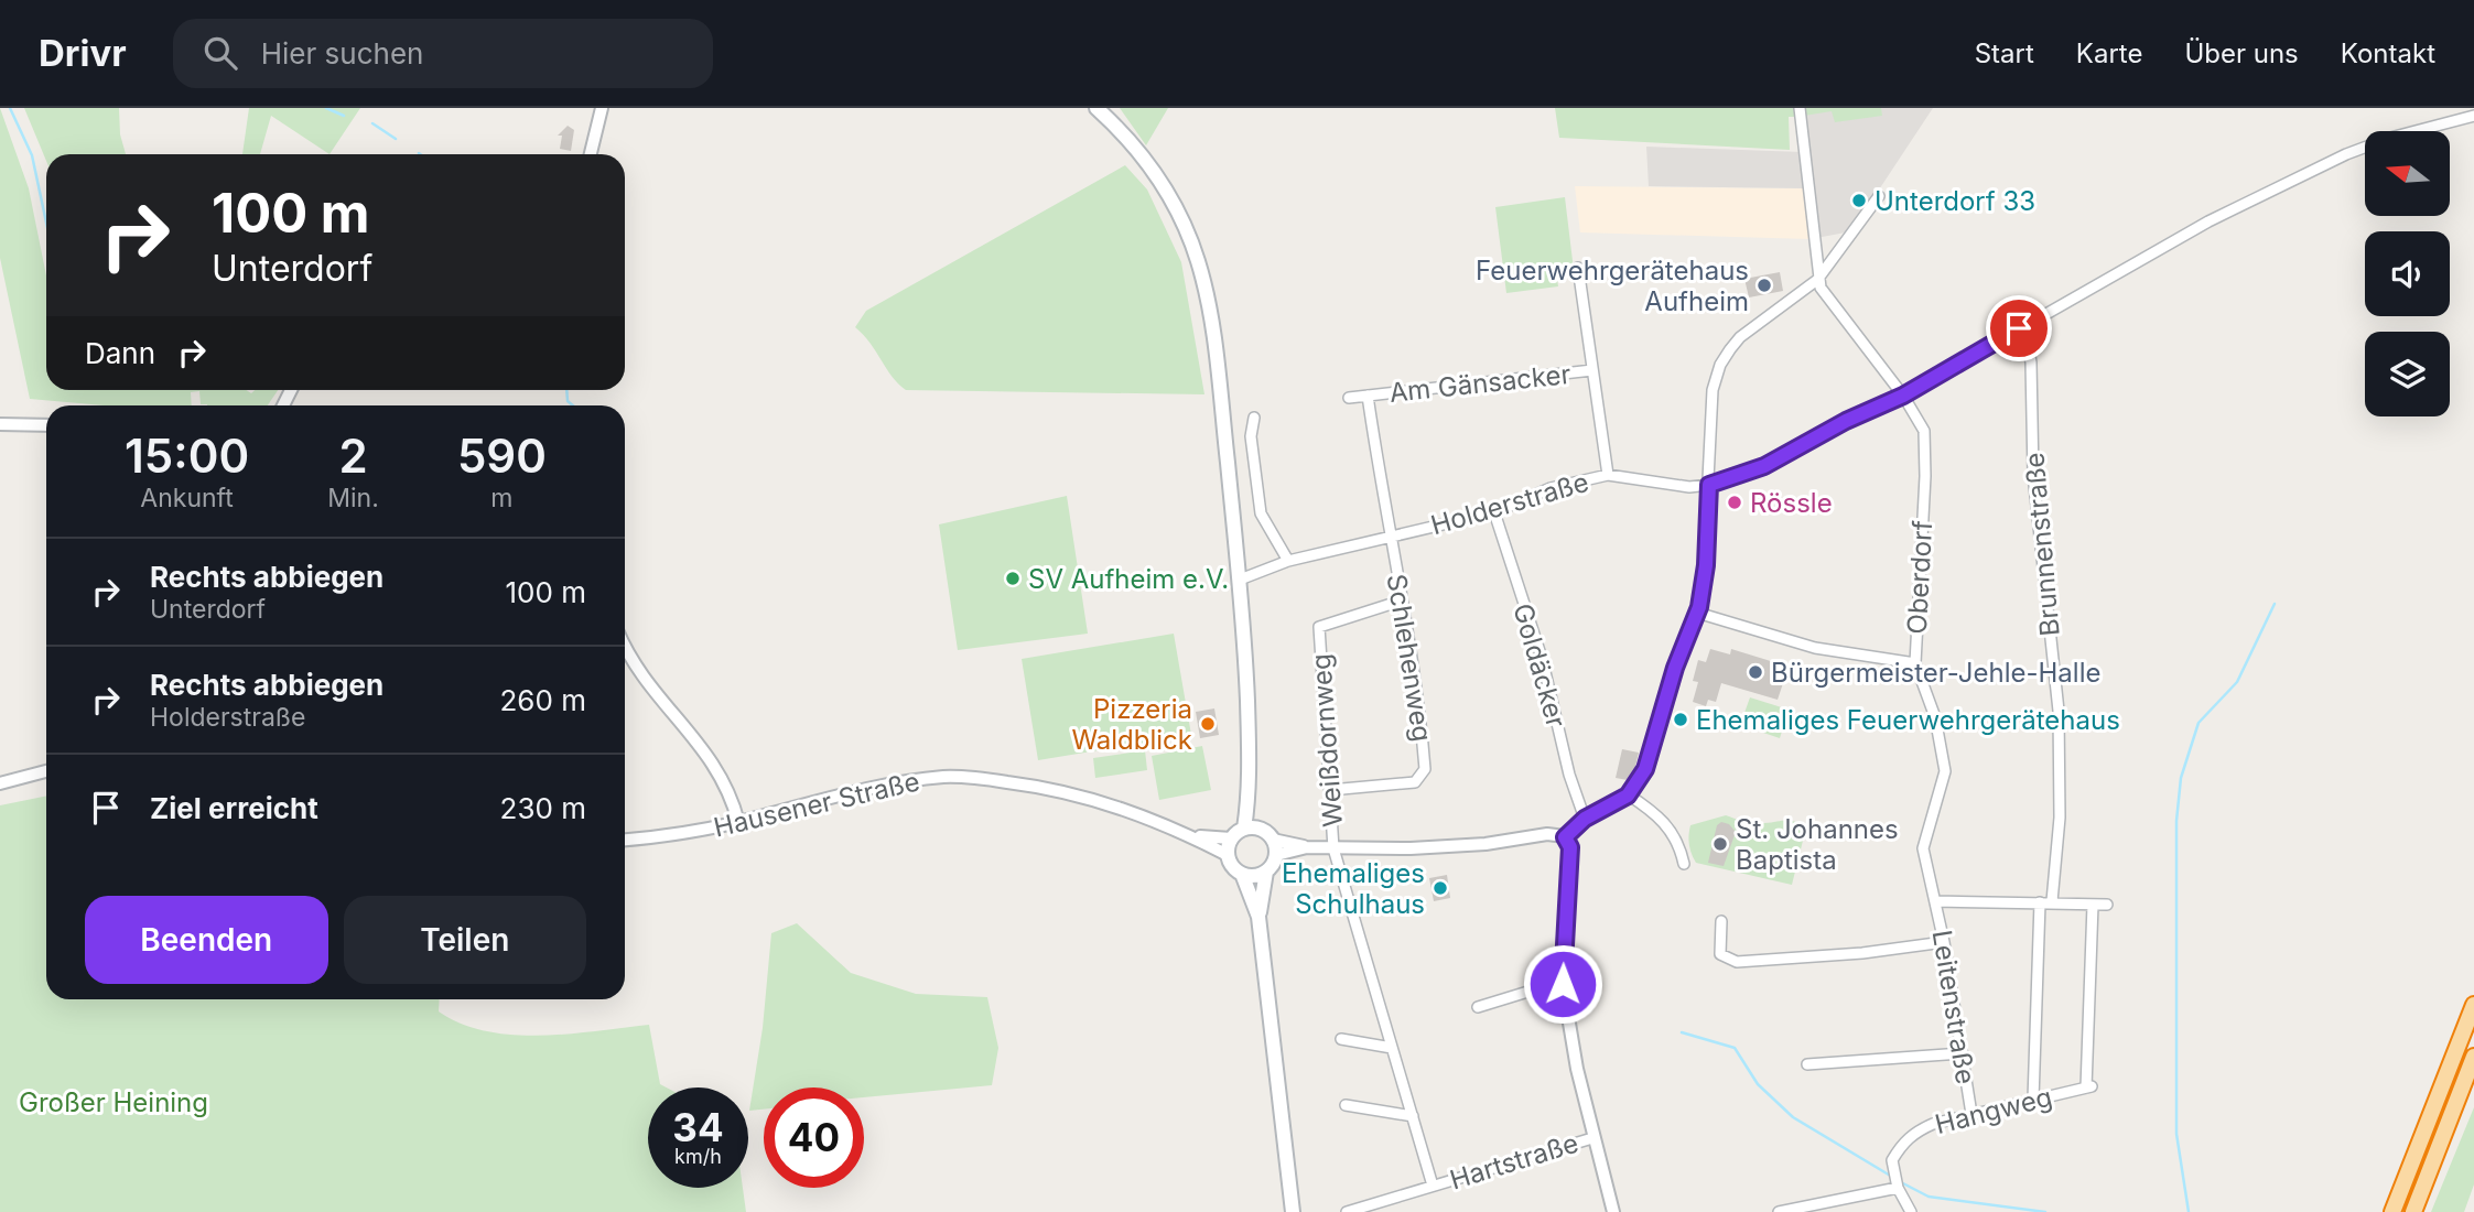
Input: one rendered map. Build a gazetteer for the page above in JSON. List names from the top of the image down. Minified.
{"streets":{"street":["Am Gänsacker","Holderstraße","Brunnenstraße","Oberdorf","Schlehenweg","Goldäcker","Weißdornweg","Hausener Straße","Leitenstraße","Hangweg","Hartstraße"]},"crossings":[["Am Gänsacker","Holderstraße"],["Am Gänsacker","Schlehenweg"],["Holderstraße","Brunnenstraße"],["Holderstraße","Oberdorf"],["Holderstraße","Schlehenweg"],["Holderstraße","Goldäcker"],["Oberdorf","Leitenstraße"],["Schlehenweg","Weißdornweg"],["Weißdornweg","Hartstraße"],["Leitenstraße","Hangweg"]],"parks":["Großer Heining"],"places":["Unterdorf 33","Feuerwehrgerätehaus Aufheim","Rössle","SV Aufheim e.V.","Bürgermeister-Jehle-Halle","Ehemaliges Feuerwehrgerätehaus","Pizzeria Waldblick","St. Johannes Baptista","Ehemaliges Schulhaus"],"north":"left","page":{"header":"Drivr","search":"Hier suchen","nav":["Start","Karte","Über uns","Kontakt"],"turn":["100 m","Unterdorf"],"then":"Dann","eta":["15:00","Ankunft","2","Min.","590","m"],"list":[{"name":"Rechts abbiegen","note":"Unterdorf","value":"100 m"},{"name":"Rechts abbiegen","note":"Holderstraße","value":"260 m"},{"name":"Ziel erreicht","value":"230 m"}],"buttons":["Beenden","Teilen"],"speed":"34 km/h","limit":"40"}}
